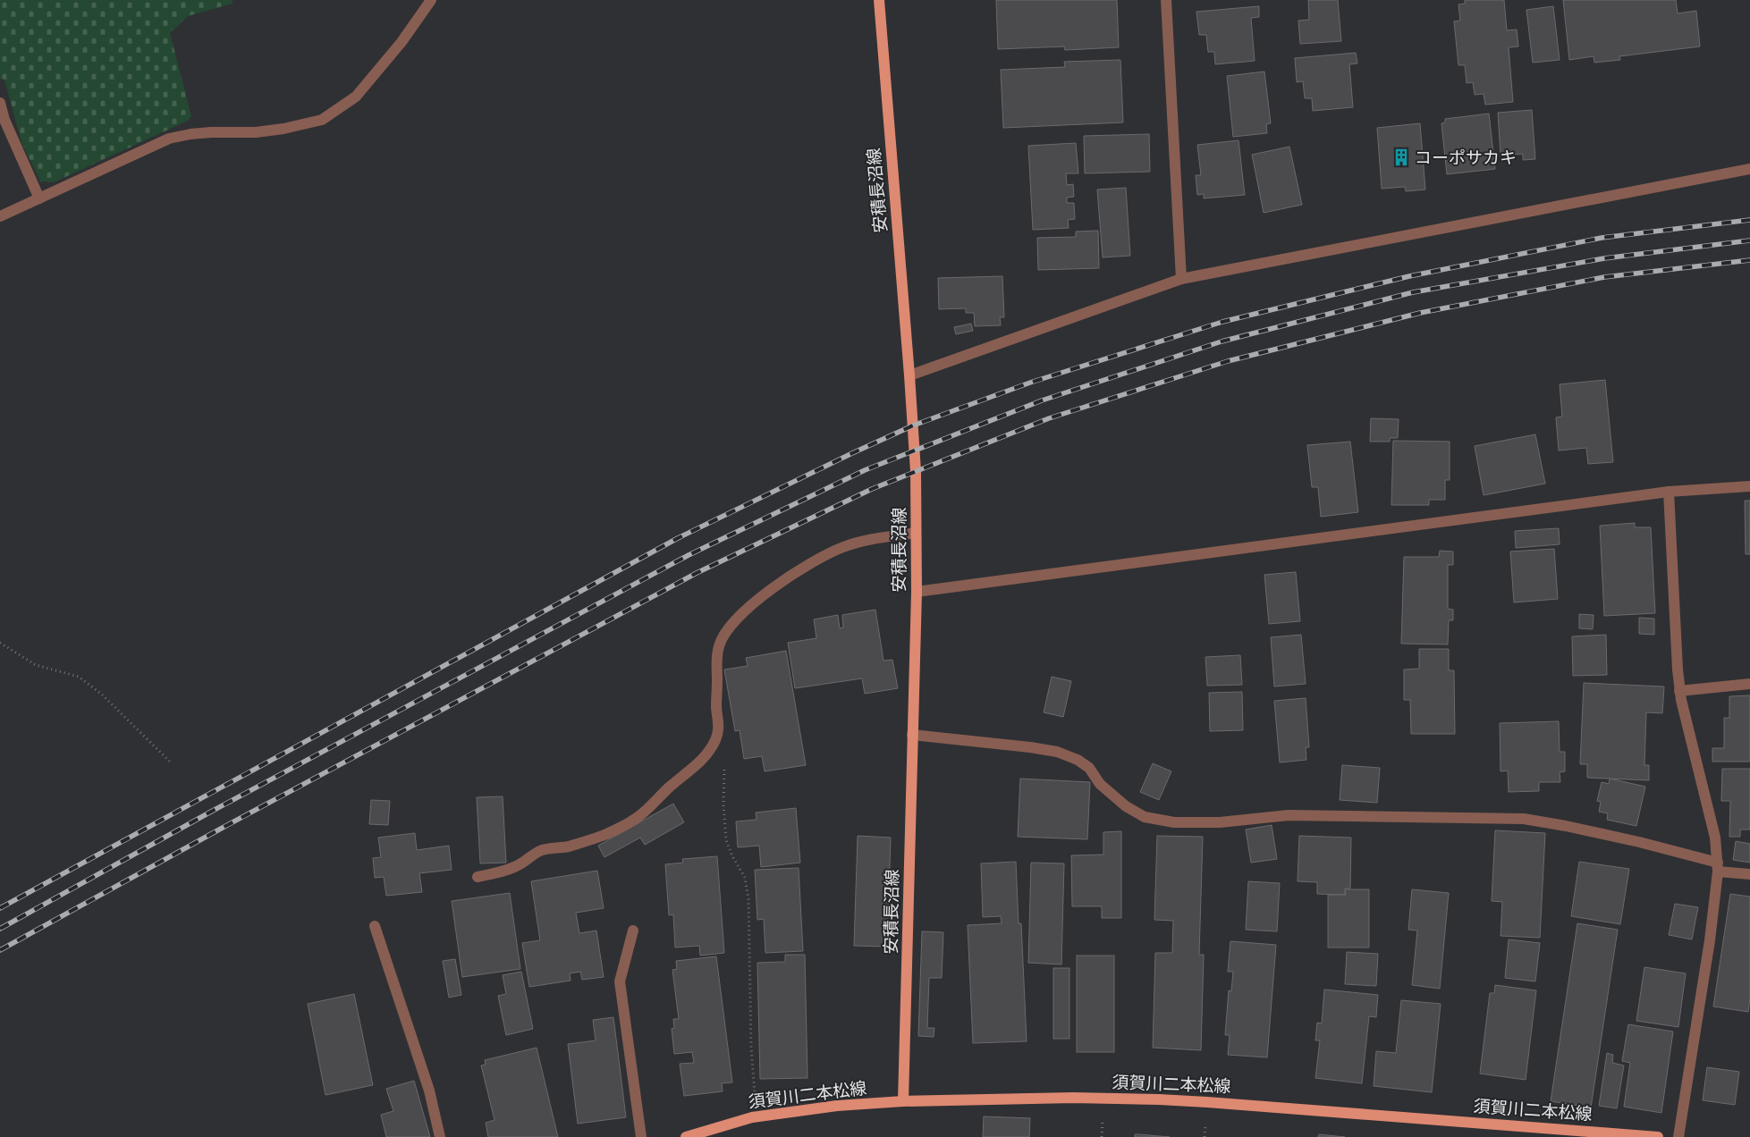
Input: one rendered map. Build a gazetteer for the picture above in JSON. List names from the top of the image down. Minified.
{"streets":{"main road":["安積長沼線","須賀川二本松線"]},"crossings":[["安積長沼線","須賀川二本松線"]],"places":{"building":["コーポサカキ"]}}
